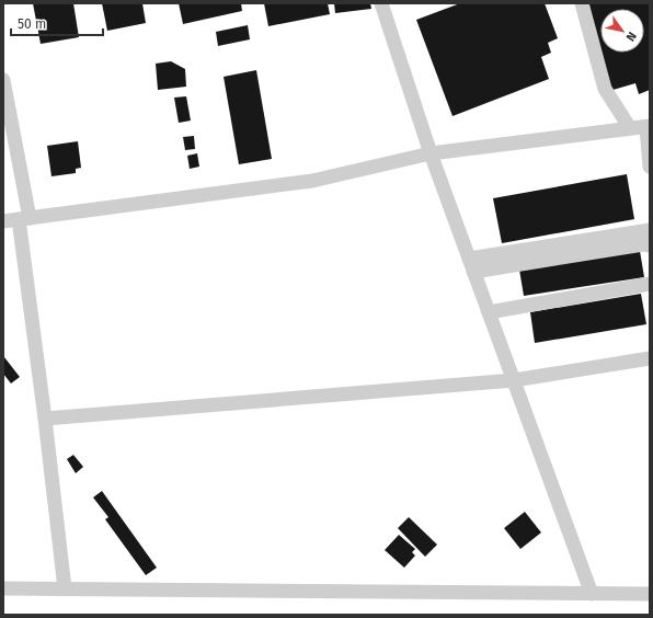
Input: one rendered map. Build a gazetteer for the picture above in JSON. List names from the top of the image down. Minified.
{"scale_bar":"50 m","north":"bottom right"}
